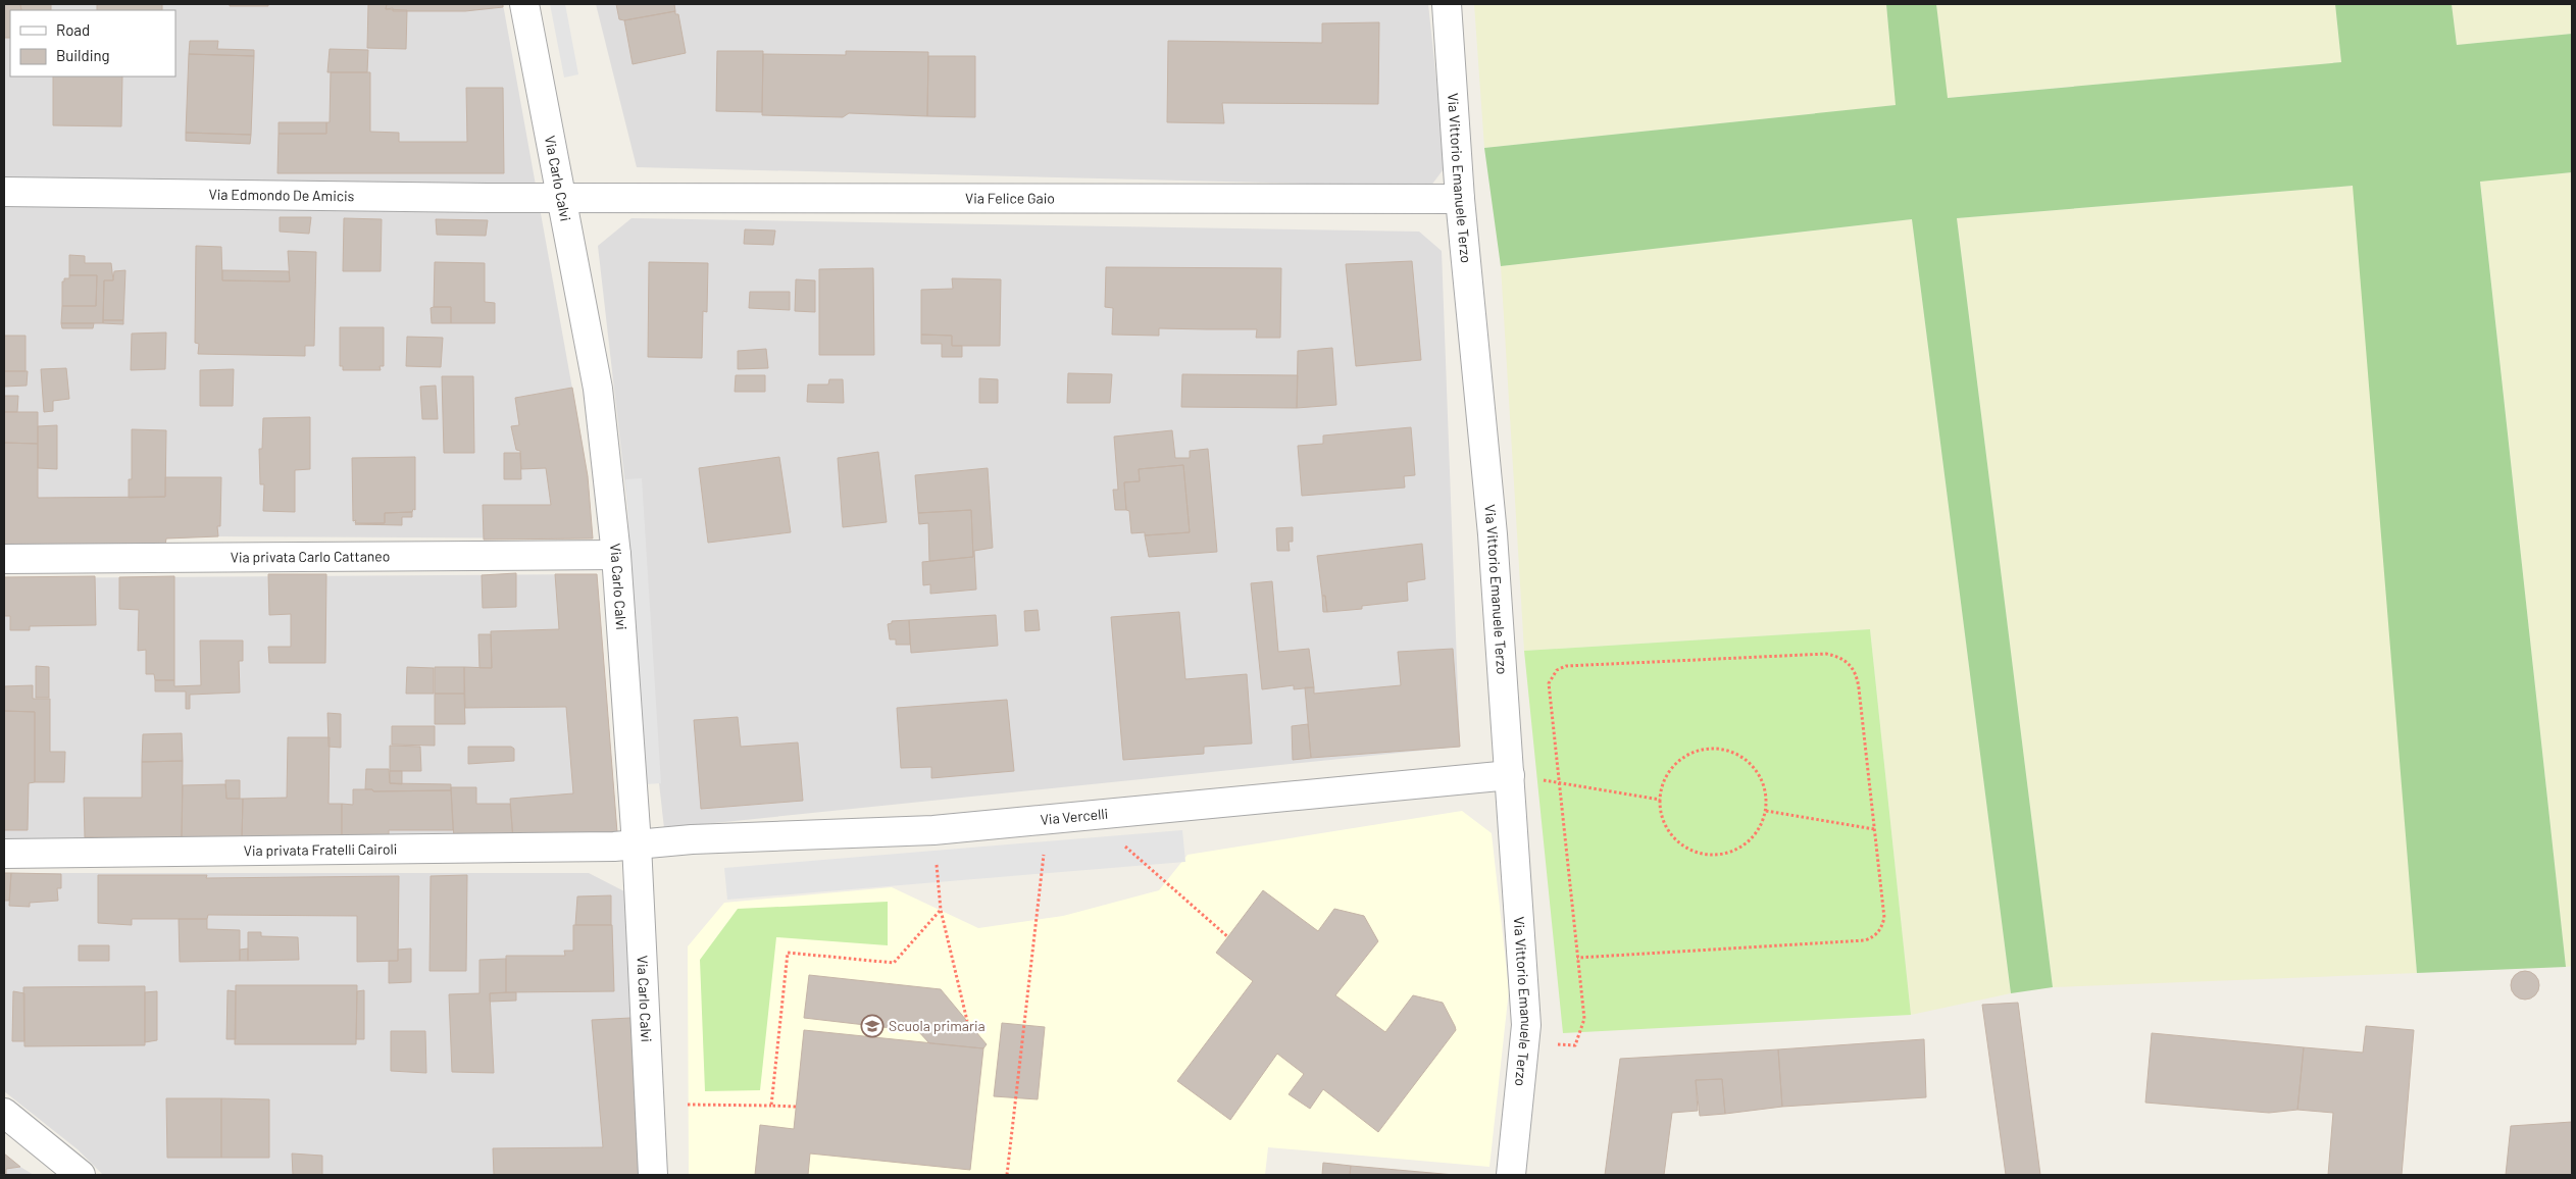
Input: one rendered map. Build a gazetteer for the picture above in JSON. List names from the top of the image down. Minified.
{"streets":{"street":["Via Carlo Calvi","Via Vittorio Emanuele Terzo","Via Edmondo De Amicis","Via Felice Gaio","Via privata Carlo Cattaneo","Via Vercelli","Via privata Fratelli Cairoli"]},"crossings":[["Via Carlo Calvi","Via Edmondo De Amicis"],["Via Carlo Calvi","Via Felice Gaio"],["Via Carlo Calvi","Via privata Carlo Cattaneo"],["Via Carlo Calvi","Via Vercelli"],["Via Carlo Calvi","Via privata Fratelli Cairoli"],["Via Vittorio Emanuele Terzo","Via Felice Gaio"],["Via Vittorio Emanuele Terzo","Via Vercelli"],["Via Edmondo De Amicis","Via Felice Gaio"],["Via Vercelli","Via privata Fratelli Cairoli"]],"places":{"school or university":["Scuola primaria"]},"legend":["Road","Building"]}
